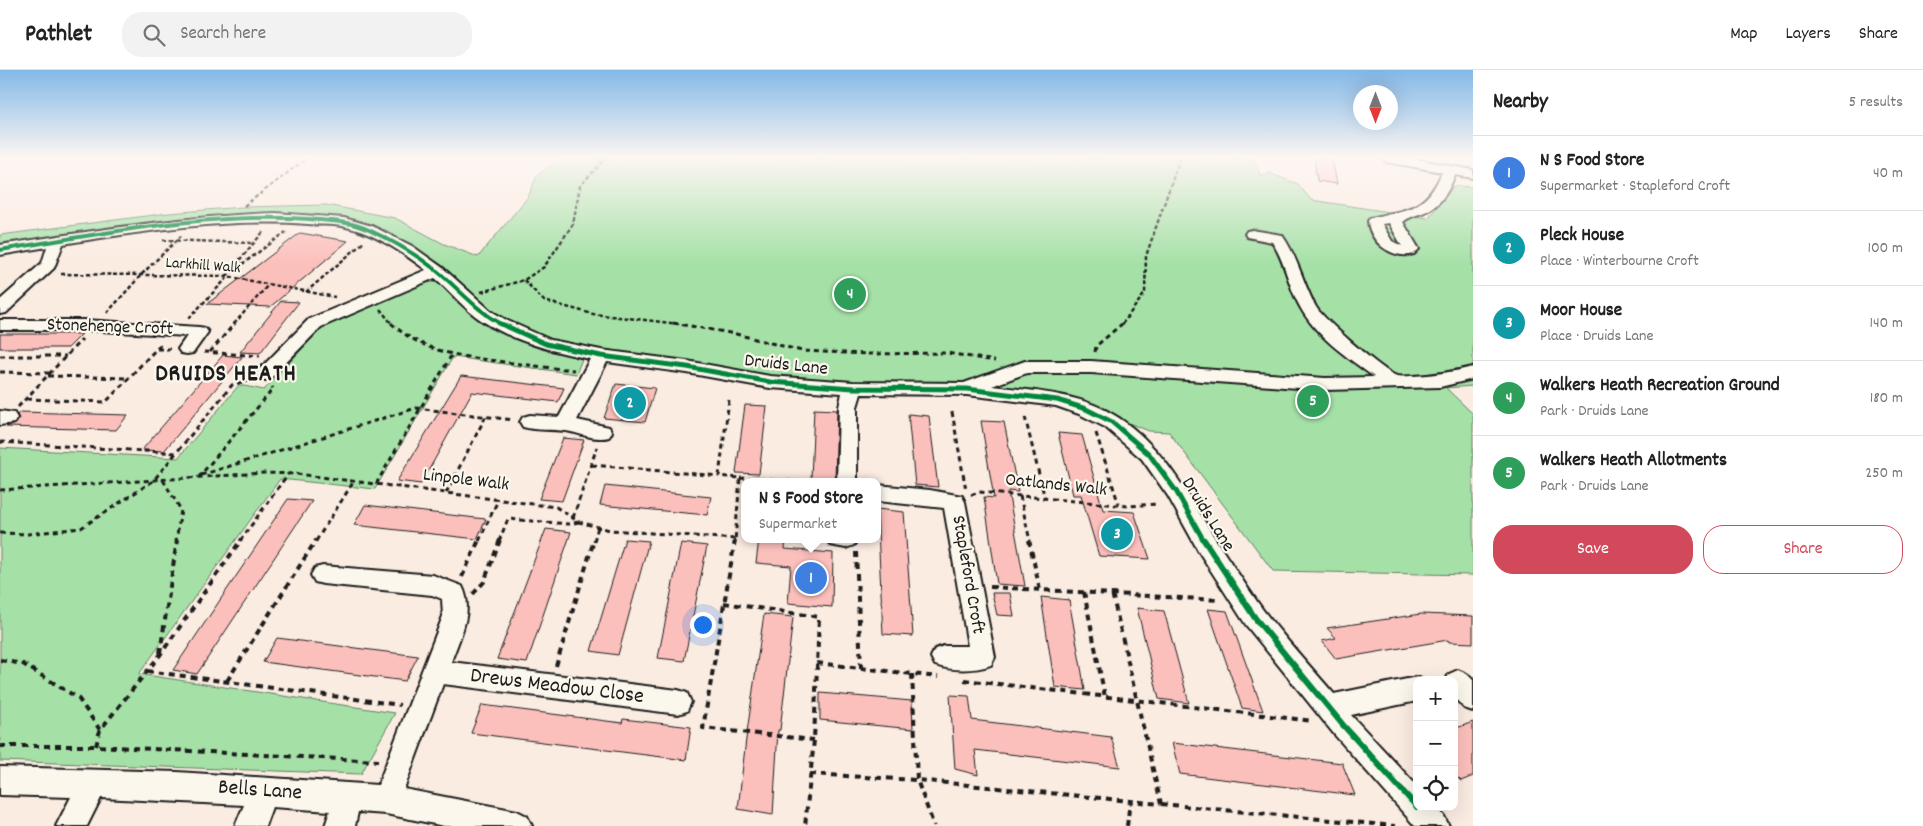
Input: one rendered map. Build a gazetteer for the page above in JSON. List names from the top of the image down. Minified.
{"streets":{"street":["Stonehenge Croft","Druids Lane","Stapleford Croft","Drews Meadow Close","Bells Lane"],"path":["Larkhill Walk","Linpole Walk","Oatlands Walk"]},"districts":["DRUIDS HEATH"],"north":"bottom","page":{"header":"Pathlet","search":"Search here","nav":["Map","Layers","Share"],"heading":["Nearby","5 results"],"list":[{"mark":"1","name":"N S Food Store","note":"Supermarket · Stapleford Croft","value":"40 m"},{"mark":"2","name":"Pleck House","note":"Place · Winterbourne Croft","value":"100 m"},{"mark":"3","name":"Moor House","note":"Place · Druids Lane","value":"140 m"},{"mark":"4","name":"Walkers Heath Recreation Ground","note":"Park · Druids Lane","value":"180 m"},{"mark":"5","name":"Walkers Heath Allotments","note":"Park · Druids Lane","value":"250 m"}],"pins":["4","5","2","3","1"],"popup":["N S Food Store","Supermarket"],"buttons":["Save","Share"],"map_buttons":["+","−"]}}
